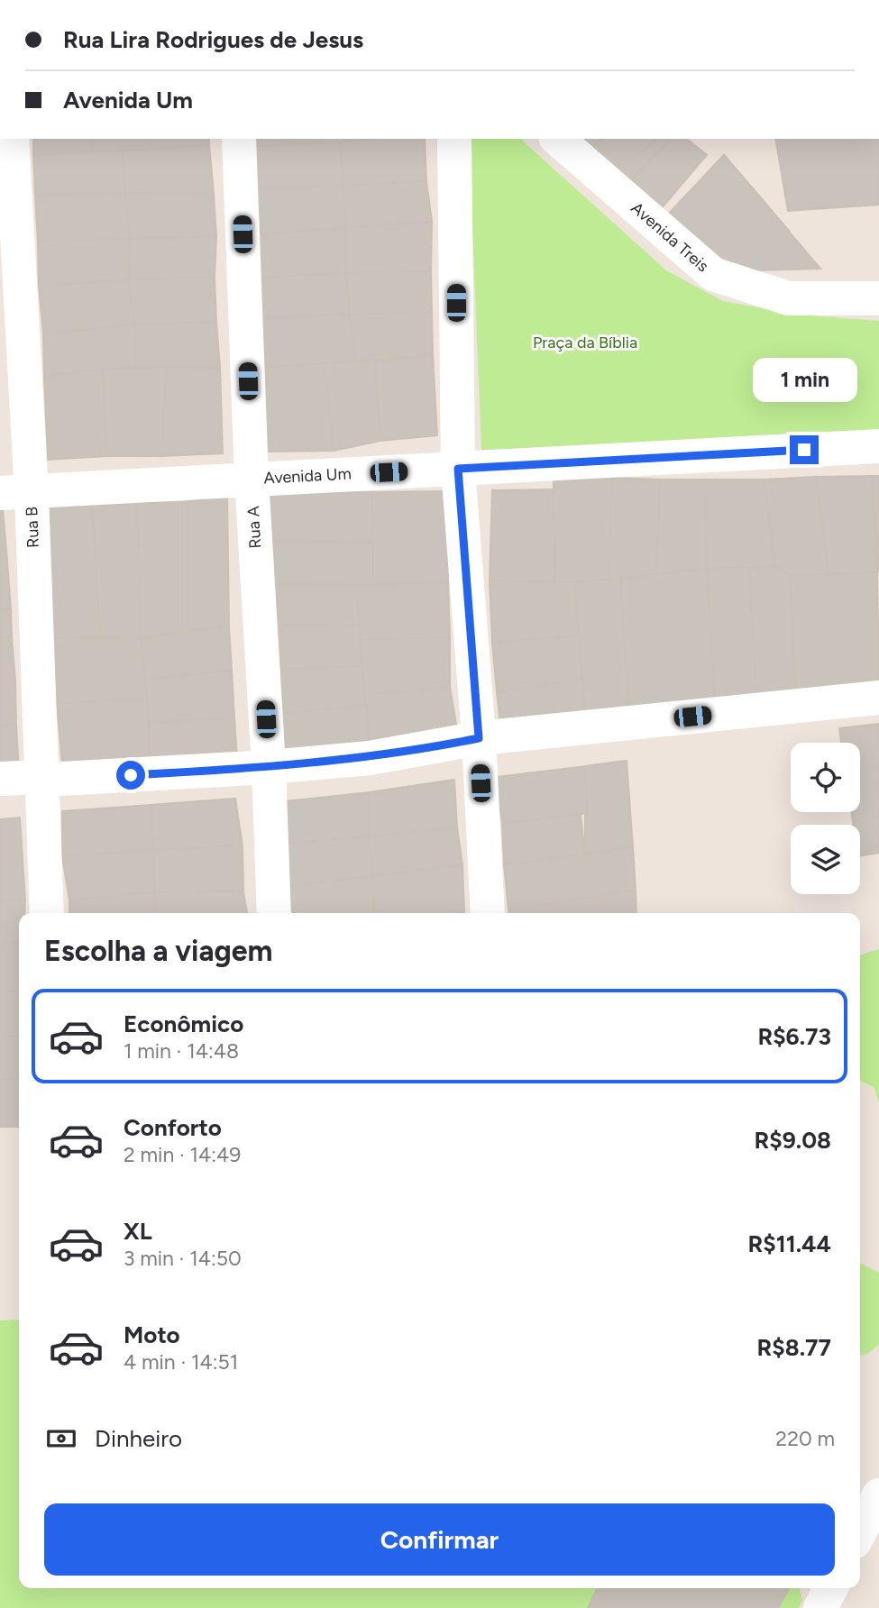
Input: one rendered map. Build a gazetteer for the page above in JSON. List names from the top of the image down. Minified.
{"streets":{"street":["Avenida Treis","Avenida Um","Rua B","Rua A"]},"crossings":[["Avenida Um","Rua B"],["Avenida Um","Rua A"]],"parks":["Praça da Bíblia"],"page":{"banner":["Rua Lira Rodrigues de Jesus","Avenida Um"],"bubble":"1 min","heading":"Escolha a viagem","list":[{"name":"Econômico","note":"1 min · 14:48","value":"R$6.73"},{"name":"Conforto","note":"2 min · 14:49","value":"R$9.08"},{"name":"XL","note":"3 min · 14:50","value":"R$11.44"},{"name":"Moto","note":"4 min · 14:51","value":"R$8.77"}],"pay":["Dinheiro","220 m"],"buttons":"Confirmar"}}
